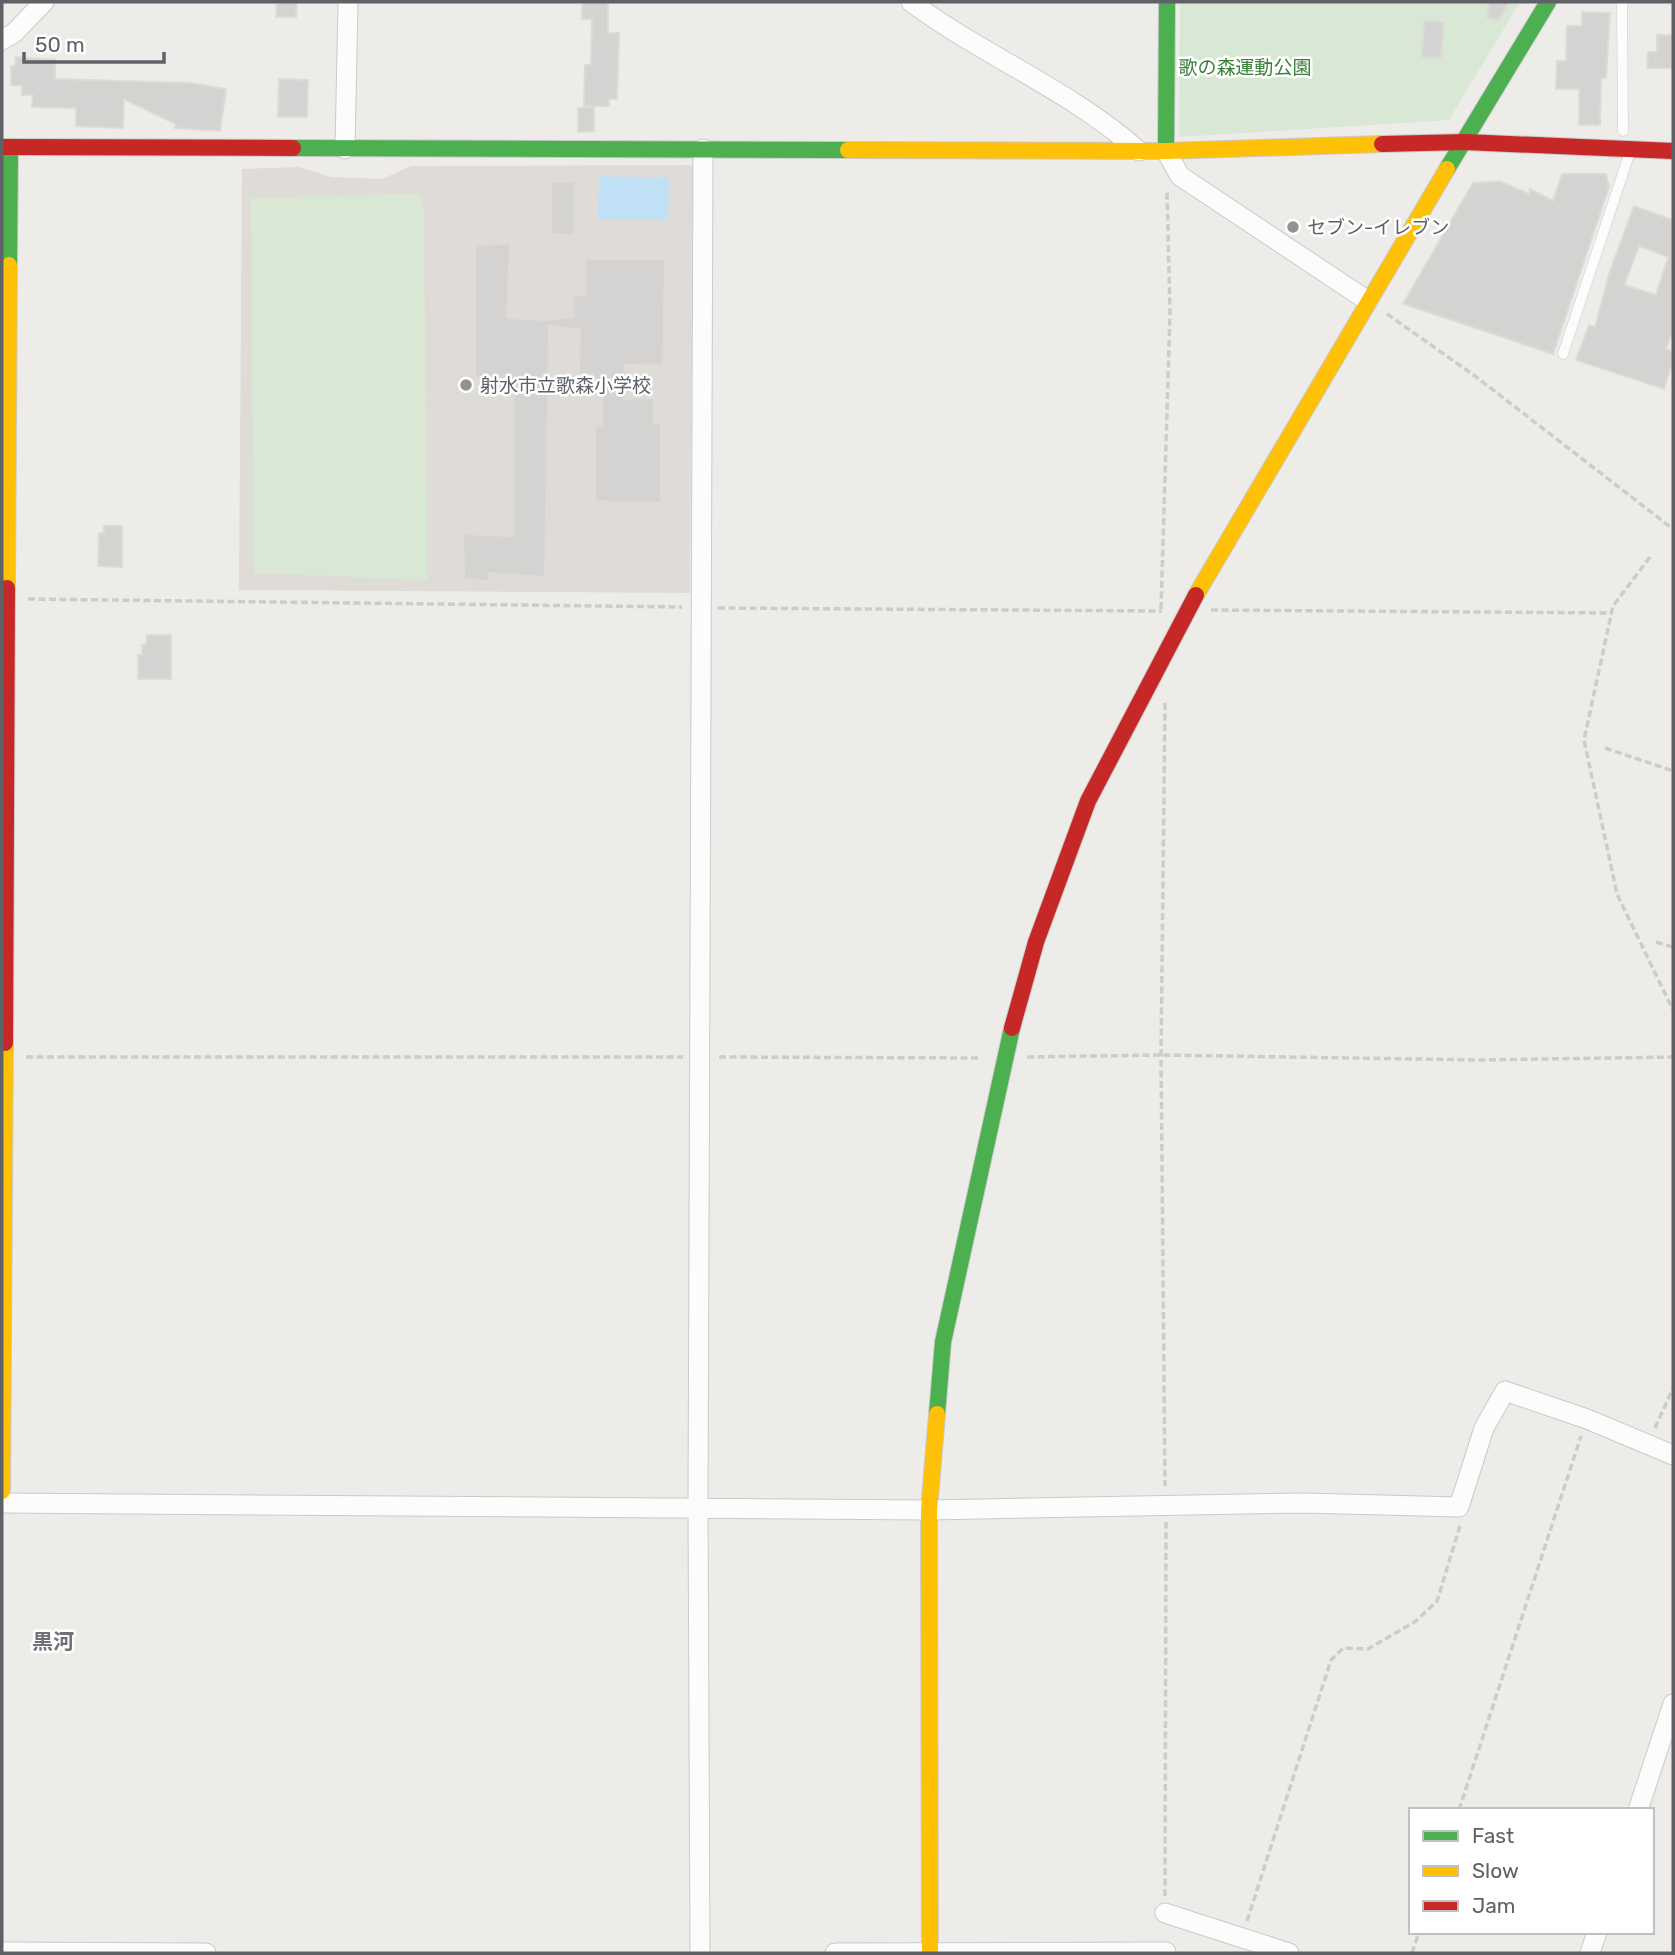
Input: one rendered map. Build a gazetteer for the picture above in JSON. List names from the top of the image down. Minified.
{"districts":["黒河"],"parks":["歌の森運動公園"],"places":["セブン-イレブン","射水市立歌森小学校"],"legend":["Fast","Slow","Jam"],"scale_bar":"50 m"}
